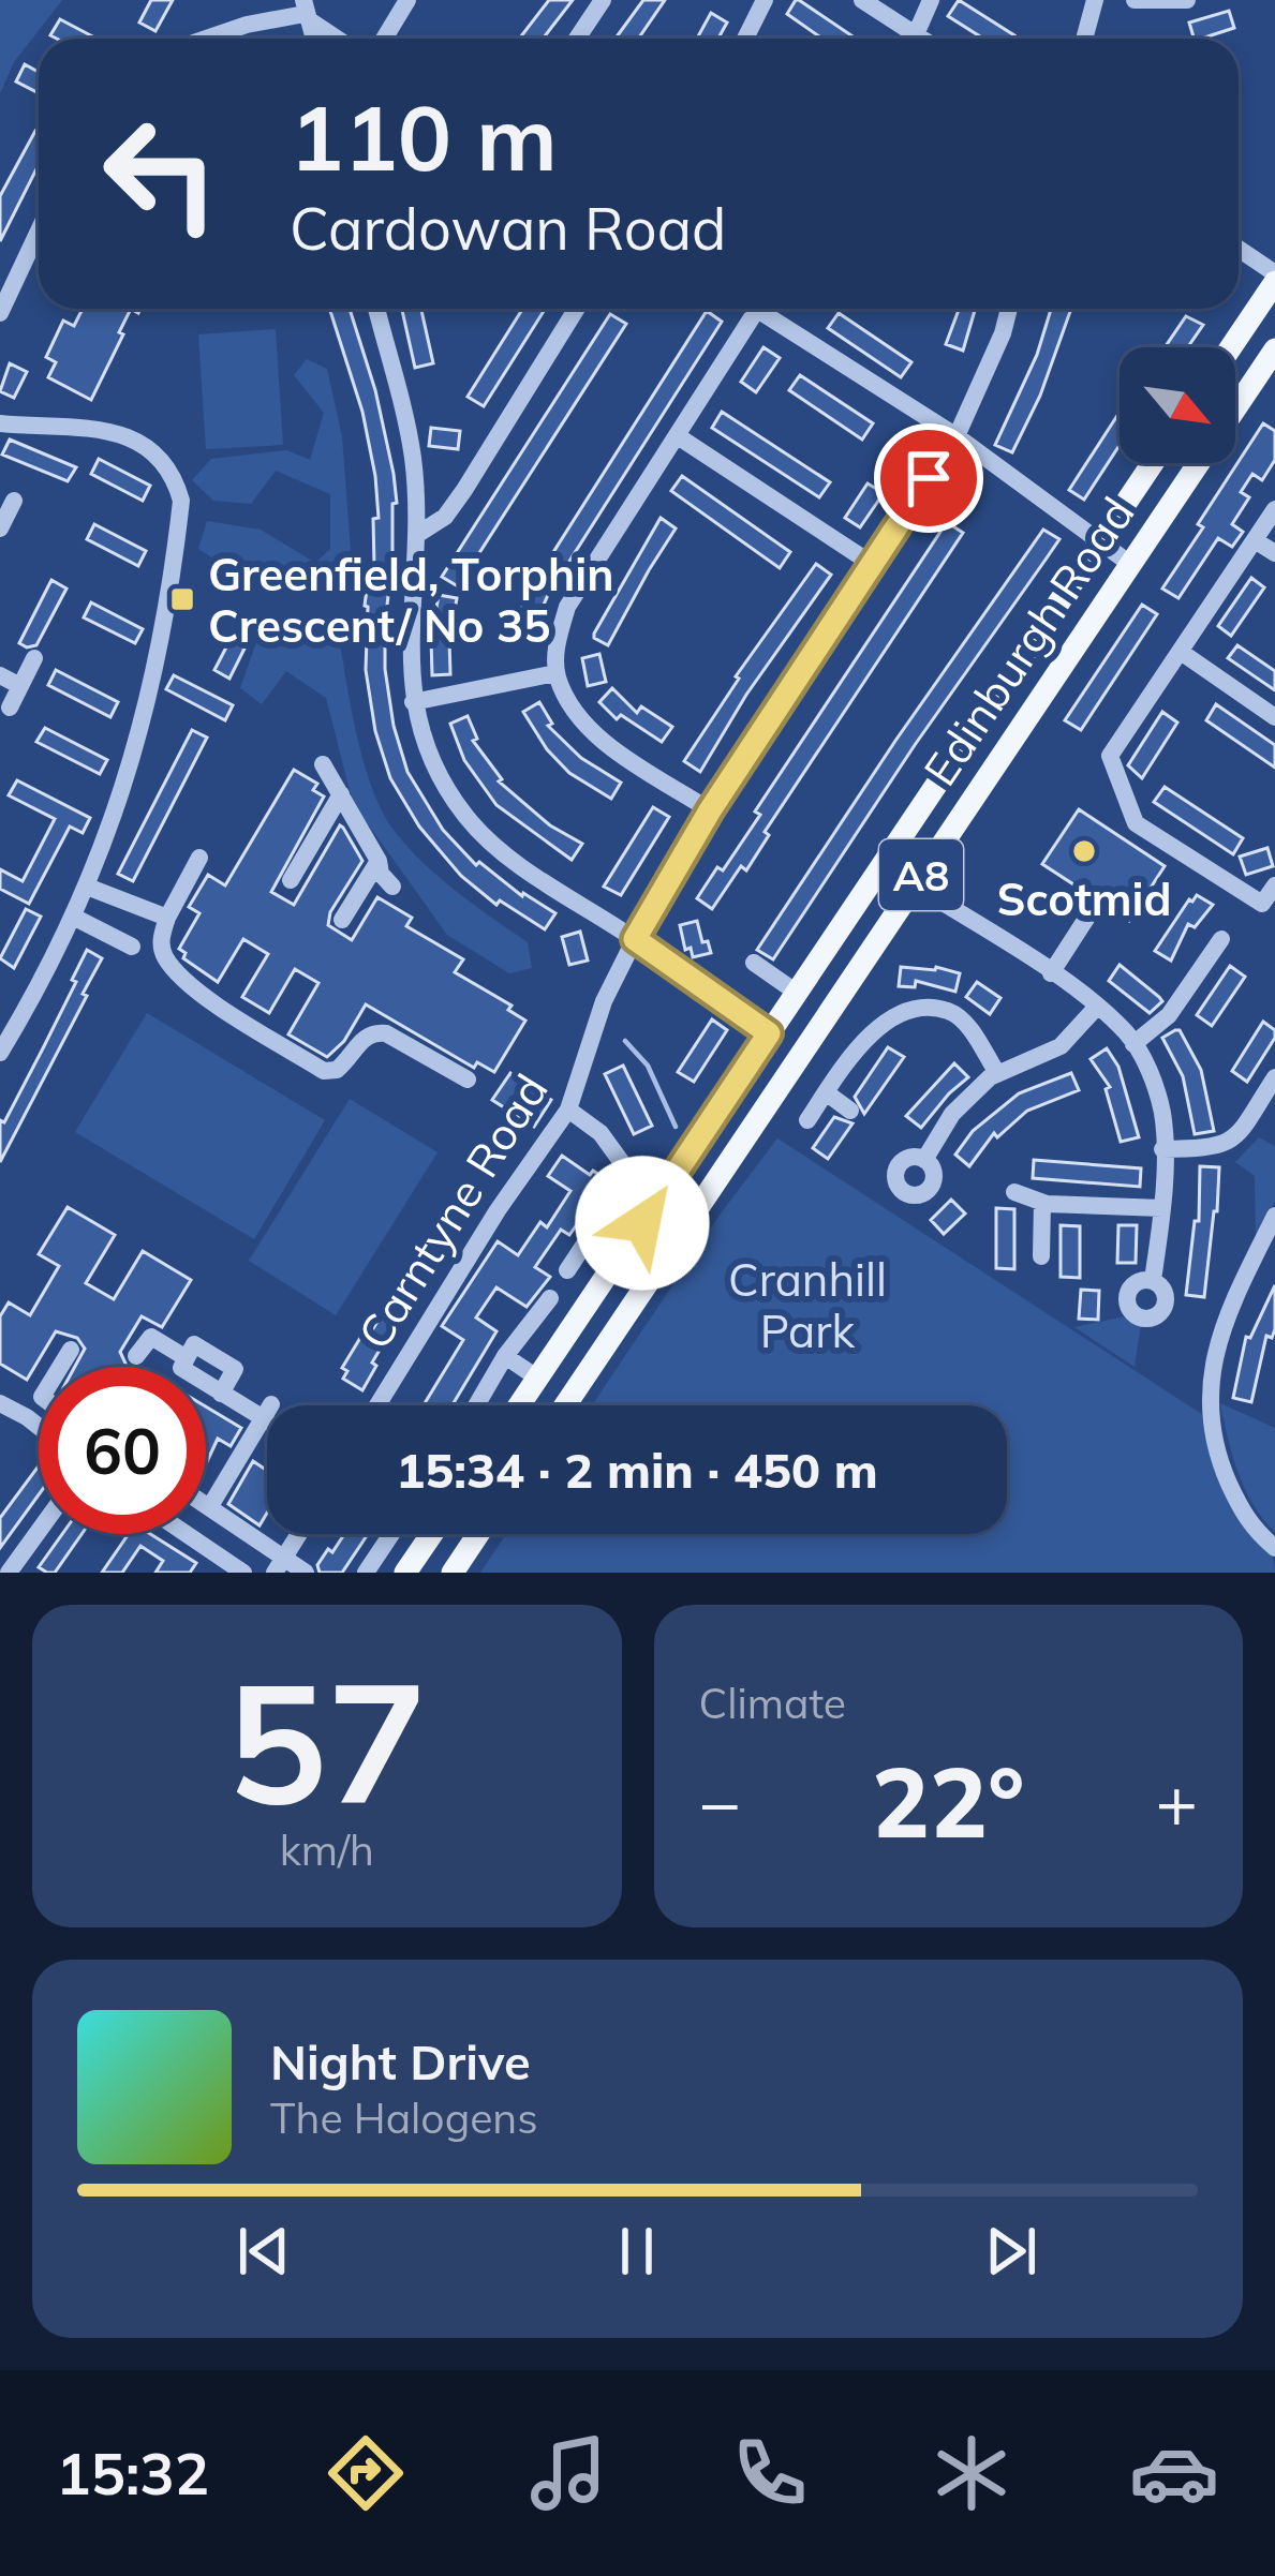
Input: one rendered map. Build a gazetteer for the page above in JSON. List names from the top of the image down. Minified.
{"streets":{"main road":["Edinburgh Road","A8"],"street":["Carntyne Road"]},"parks":["Cranhill Park"],"places":{"transit":["Greenfield, Torphin Crescent/ No 35"],"other":["Scotmid"]},"north":"bottom right","page":{"turn":["110 m","Cardowan Road"],"limit":"60","trip":"15:34 · 2 min · 450 m","tile":[["57","km/h"],"Climate"],"heat":["−","22°","+"],"song":["Night Drive","The Halogens"],"tabs":"15:32"}}
